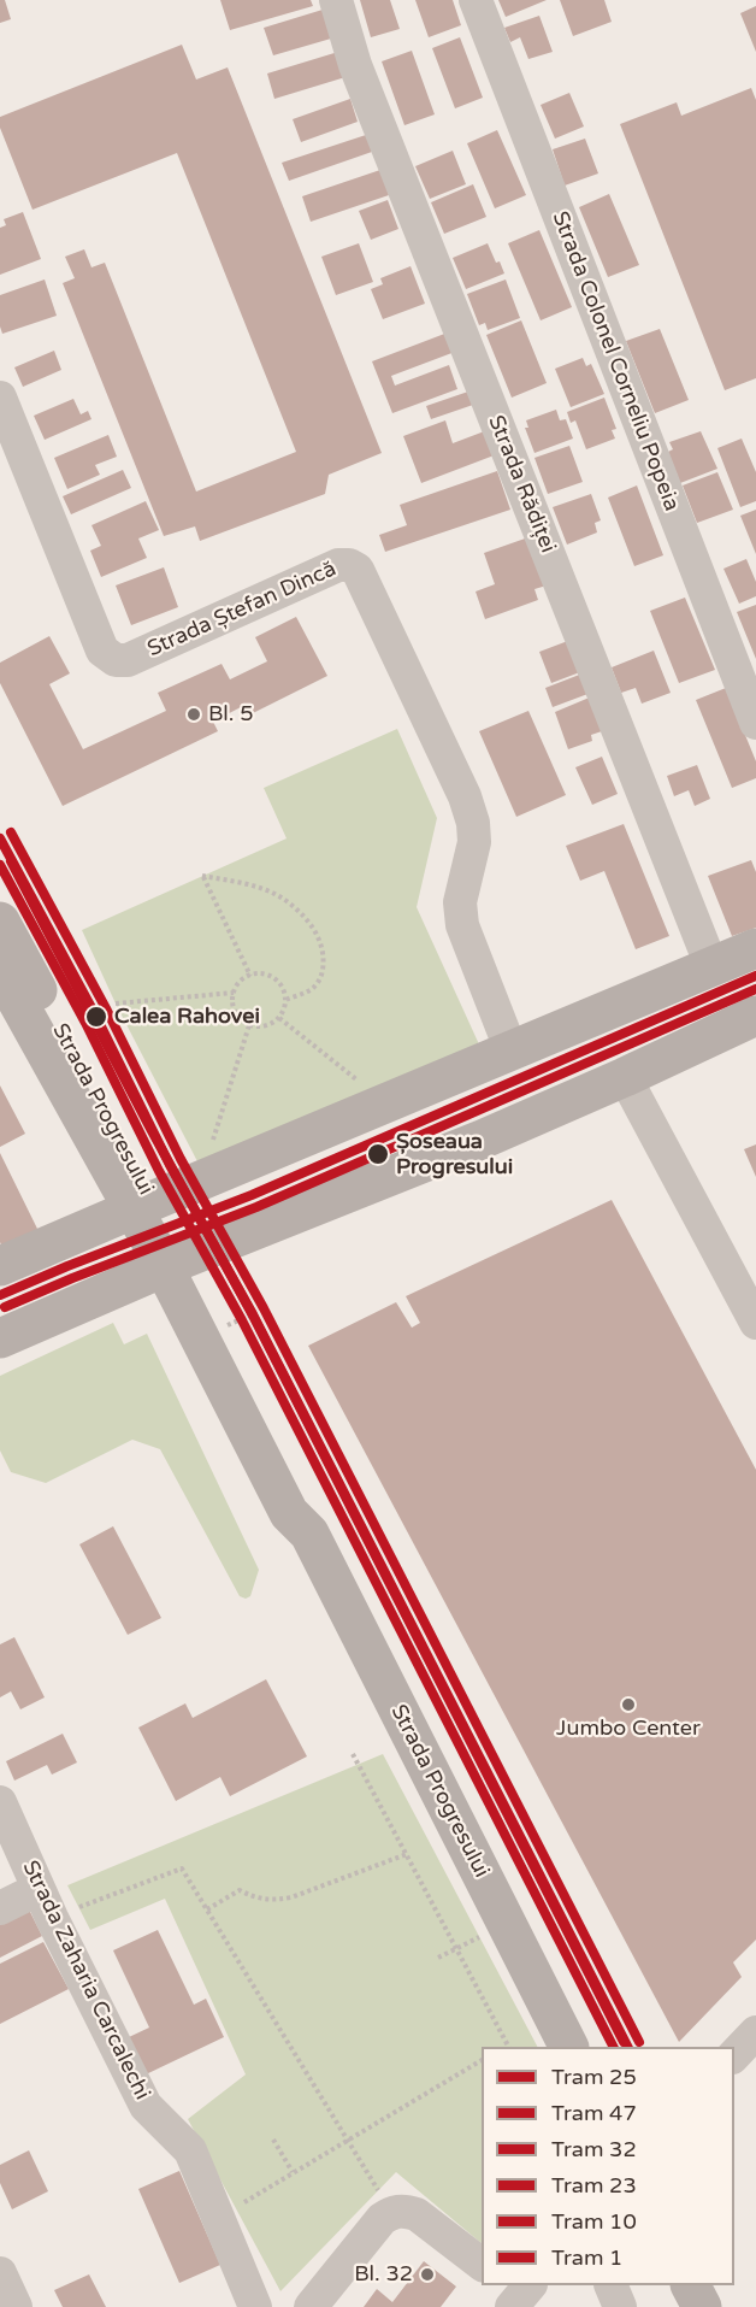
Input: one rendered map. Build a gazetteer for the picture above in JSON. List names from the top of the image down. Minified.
{"streets":{"main road":["Strada Progresului"],"street":["Strada Colonel Corneliu Popeia","Strada Rădiței","Strada Ștefan Dincă","Strada Zaharia Carcalechi"]},"places":["Bl. 5","Calea Rahovei","Șoseaua Progresului","Jumbo Center","Bl. 32"],"lines":["tram line 10","tram line 25","tram line 1","tram line 47","tram line 32","tram line 23"],"legend":["Tram 25","Tram 47","Tram 32","Tram 23","Tram 10","Tram 1"]}
